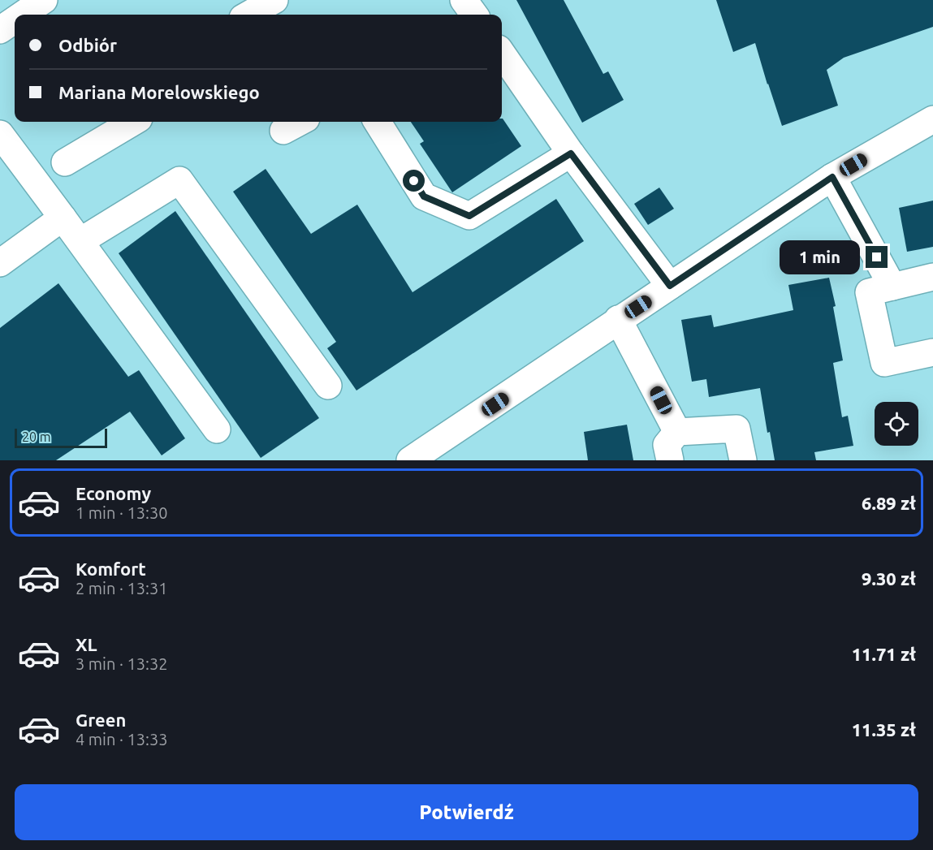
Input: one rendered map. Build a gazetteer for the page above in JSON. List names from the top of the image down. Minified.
{"scale_bar":"20 m","page":{"banner":["Odbiór","Mariana Morelowskiego"],"bubble":"1 min","scale":"20 m","list":[{"name":"Economy","note":"1 min · 13:30","value":"6.89 zł"},{"name":"Komfort","note":"2 min · 13:31","value":"9.30 zł"},{"name":"XL","note":"3 min · 13:32","value":"11.71 zł"},{"name":"Green","note":"4 min · 13:33","value":"11.35 zł"}],"buttons":"Potwierdź"}}
